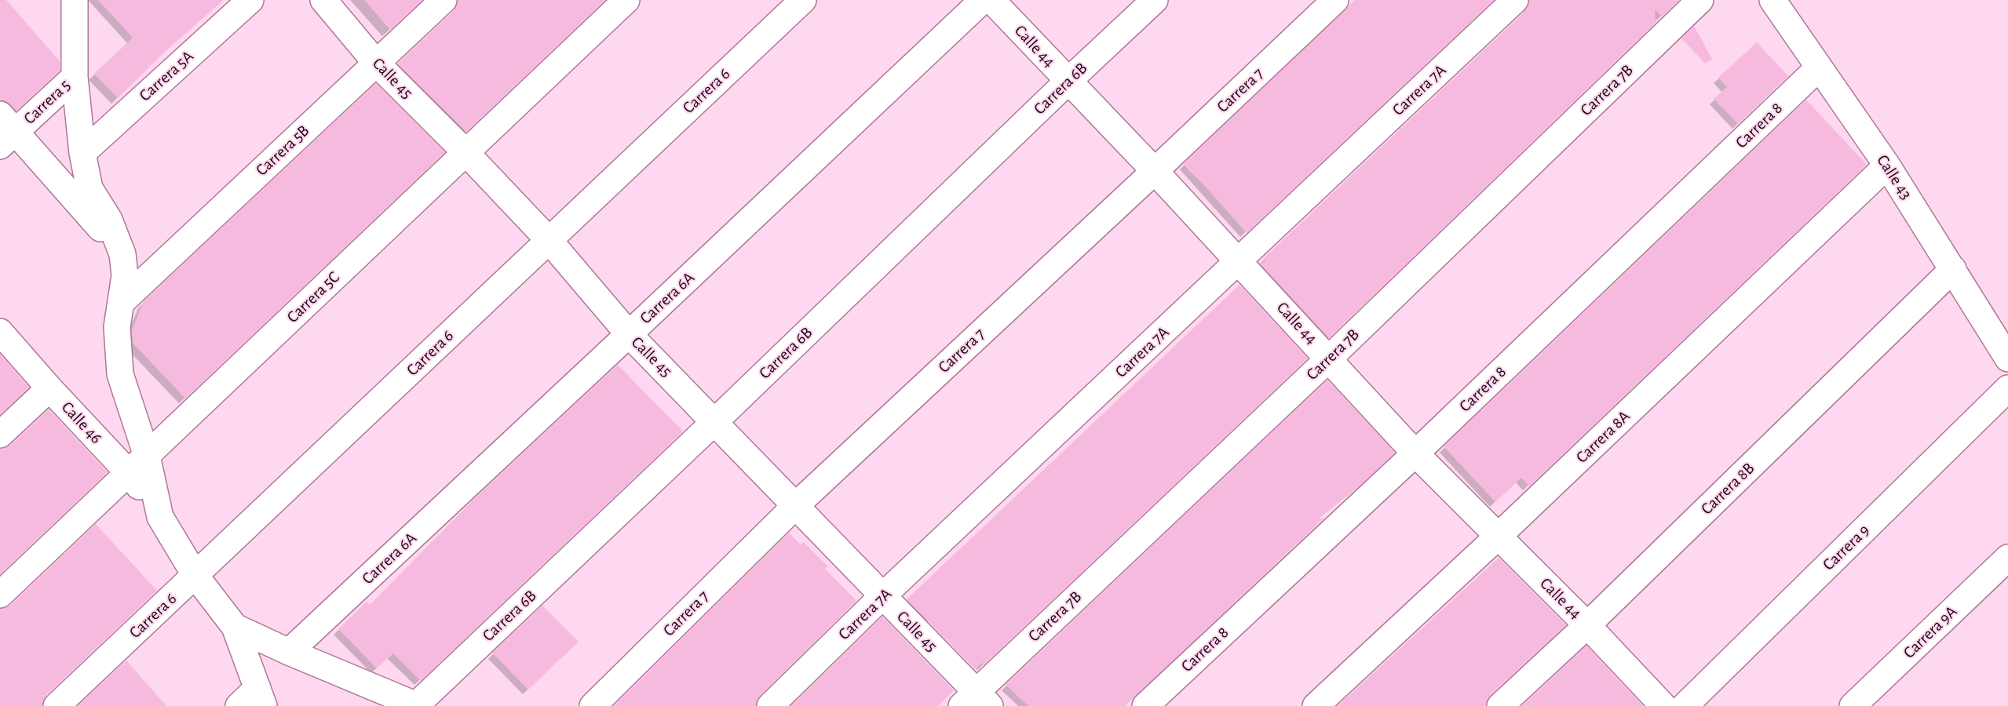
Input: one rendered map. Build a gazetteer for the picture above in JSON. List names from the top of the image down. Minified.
{"streets":{"street":["Calle 44","Carrera 5A","Calle 45","Carrera 6B","Carrera 7","Carrera 7A","Carrera 7B","Carrera 6","Carrera 5","Carrera 8","Carrera 5B","Calle 43","Carrera 5C","Carrera 6A","Calle 46","Carrera 8A","Carrera 8B","Carrera 9","Carrera 9A"]},"crossings":[["Calle 44","Carrera 6B"],["Calle 44","Carrera 7"],["Calle 44","Carrera 7A"],["Calle 44","Carrera 7B"],["Calle 44","Carrera 8"],["Calle 44","Carrera 8A"],["Calle 44","Carrera 8B"],["Calle 45","Carrera 6B"],["Calle 45","Carrera 7"],["Calle 45","Carrera 7A"],["Calle 45","Carrera 7B"],["Calle 45","Carrera 6"],["Calle 45","Carrera 5B"],["Calle 45","Carrera 5C"],["Calle 45","Carrera 6A"],["Carrera 8","Calle 43"],["Calle 43","Carrera 8A"],["Calle 43","Carrera 8B"],["Carrera 5C","Calle 46"]]}
